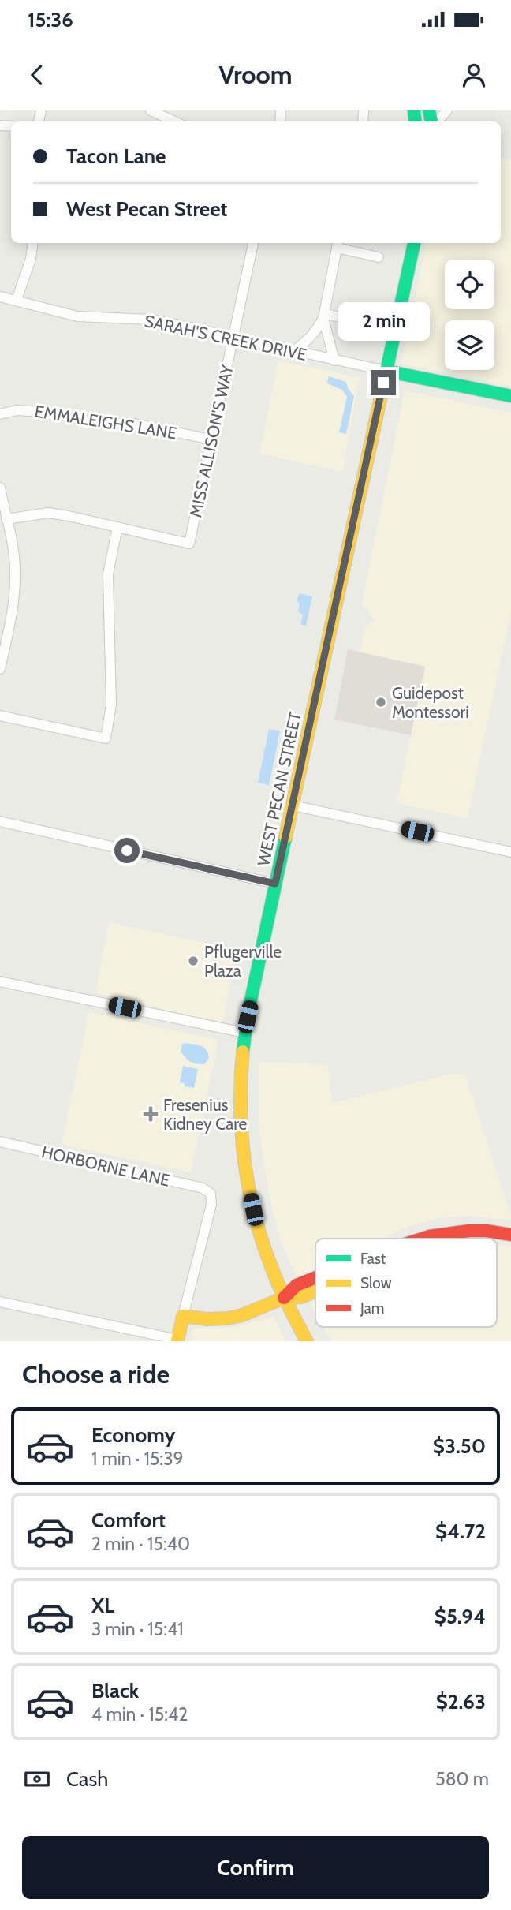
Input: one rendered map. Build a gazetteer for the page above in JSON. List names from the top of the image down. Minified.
{"streets":{"main road":["WEST PECAN STREET"],"street":["SARAH'S CREEK DRIVE","EMMALEIGHS LANE","MISS ALLISON'S WAY","HORBORNE LANE"]},"crossings":[["SARAH'S CREEK DRIVE","MISS ALLISON'S WAY"],["SARAH'S CREEK DRIVE","WEST PECAN STREET"],["EMMALEIGHS LANE","MISS ALLISON'S WAY"]],"places":{"other":["Guidepost Montessori","Pflugerville Plaza"],"health":["Fresenius Kidney Care"]},"legend":["Fast","Slow","Jam"],"page":{"status":"15:36","header":"Vroom","banner":["Tacon Lane","West Pecan Street"],"bubble":"2 min","heading":"Choose a ride","list":[{"name":"Economy","note":"1 min · 15:39","value":"$3.50"},{"name":"Comfort","note":"2 min · 15:40","value":"$4.72"},{"name":"XL","note":"3 min · 15:41","value":"$5.94"},{"name":"Black","note":"4 min · 15:42","value":"$2.63"}],"pay":["Cash","580 m"],"buttons":"Confirm"}}
